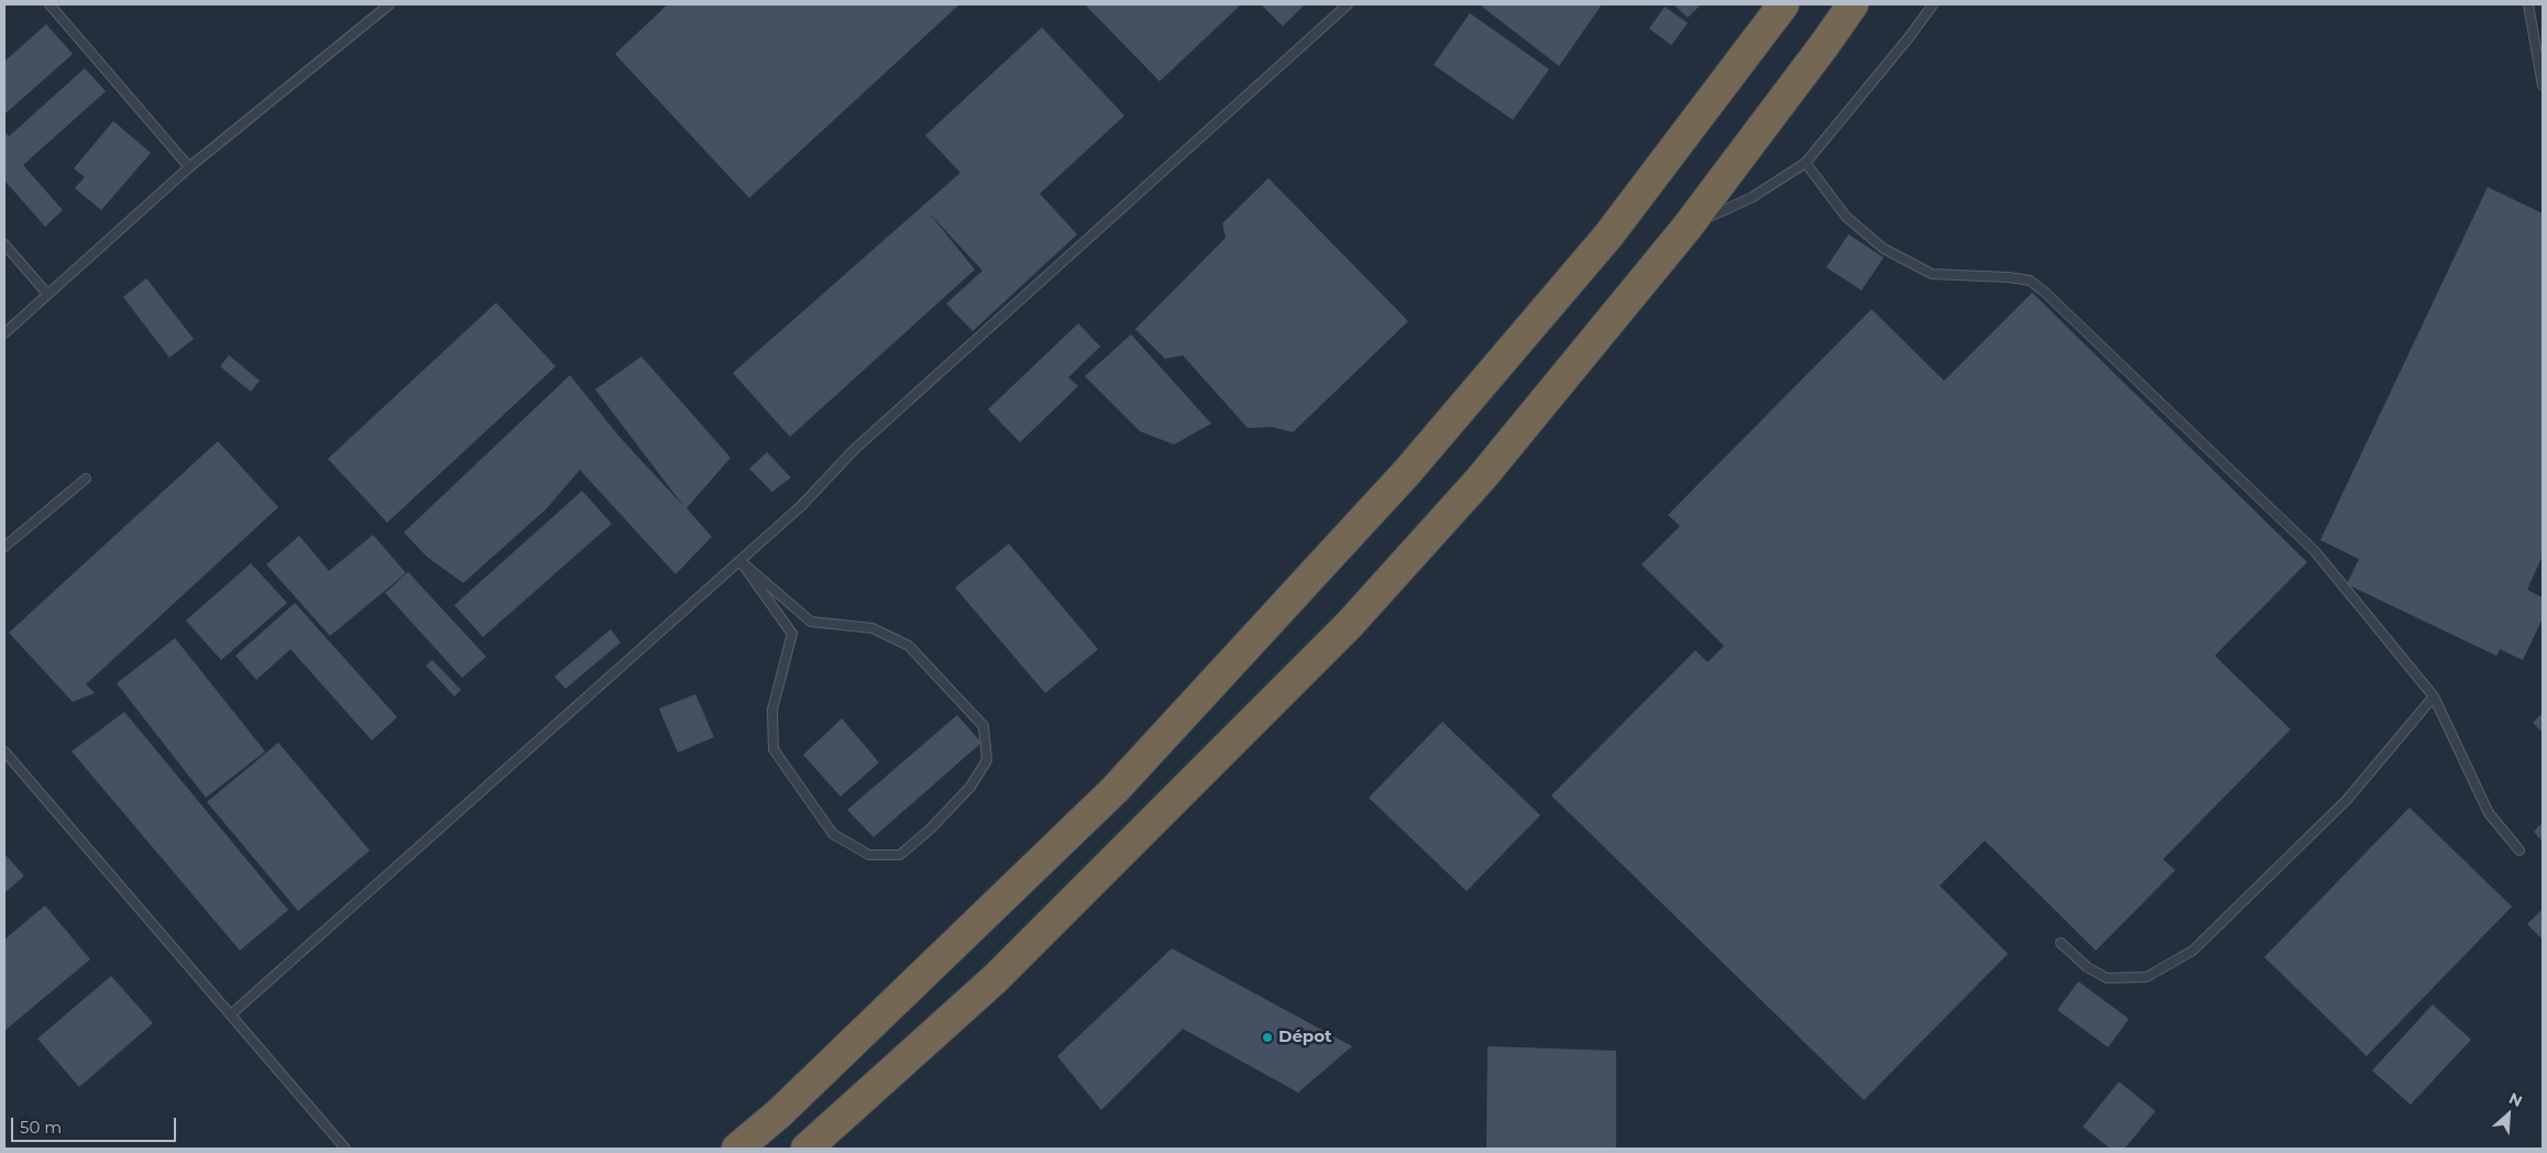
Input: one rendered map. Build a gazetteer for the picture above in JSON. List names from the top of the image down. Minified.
{"places":["Dépot"],"scale_bar":"50 m","north":"top right"}
